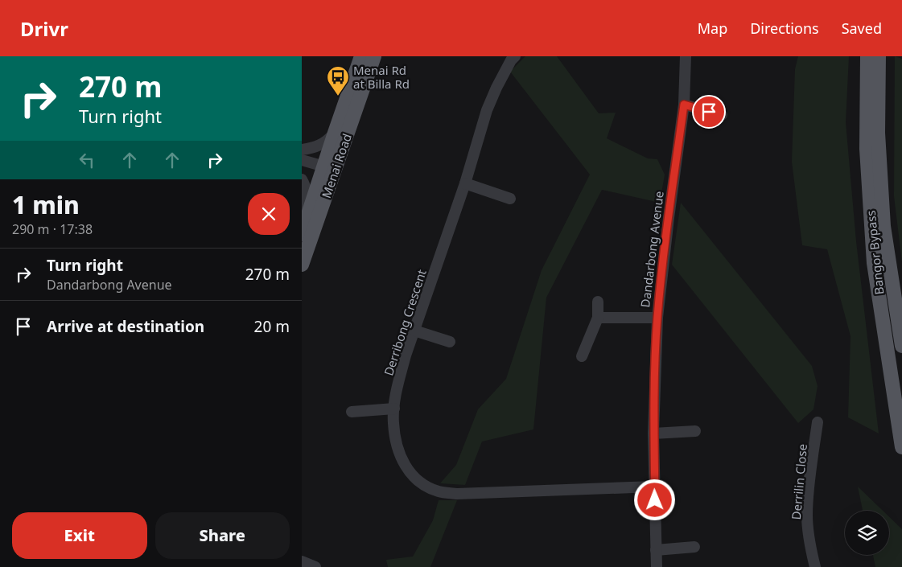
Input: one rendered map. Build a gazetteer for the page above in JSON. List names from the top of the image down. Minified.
{"streets":{"main road":["Menai Road","Bangor Bypass"],"street":["Dandarbong Avenue","Derribong Crescent","Derrilin Close"]},"crossings":[["Dandarbong Avenue","Derribong Crescent"]],"places":{"bus stop":["Menai Rd at Billa Rd"]},"page":{"header":"Drivr","nav":["Map","Directions","Saved"],"turn":["270 m","Turn right"],"heading":["1 min","290 m · 17:38"],"list":[{"name":"Turn right","note":"Dandarbong Avenue","value":"270 m"},{"name":"Arrive at destination","value":"20 m"}],"buttons":["Exit","Share"]}}
